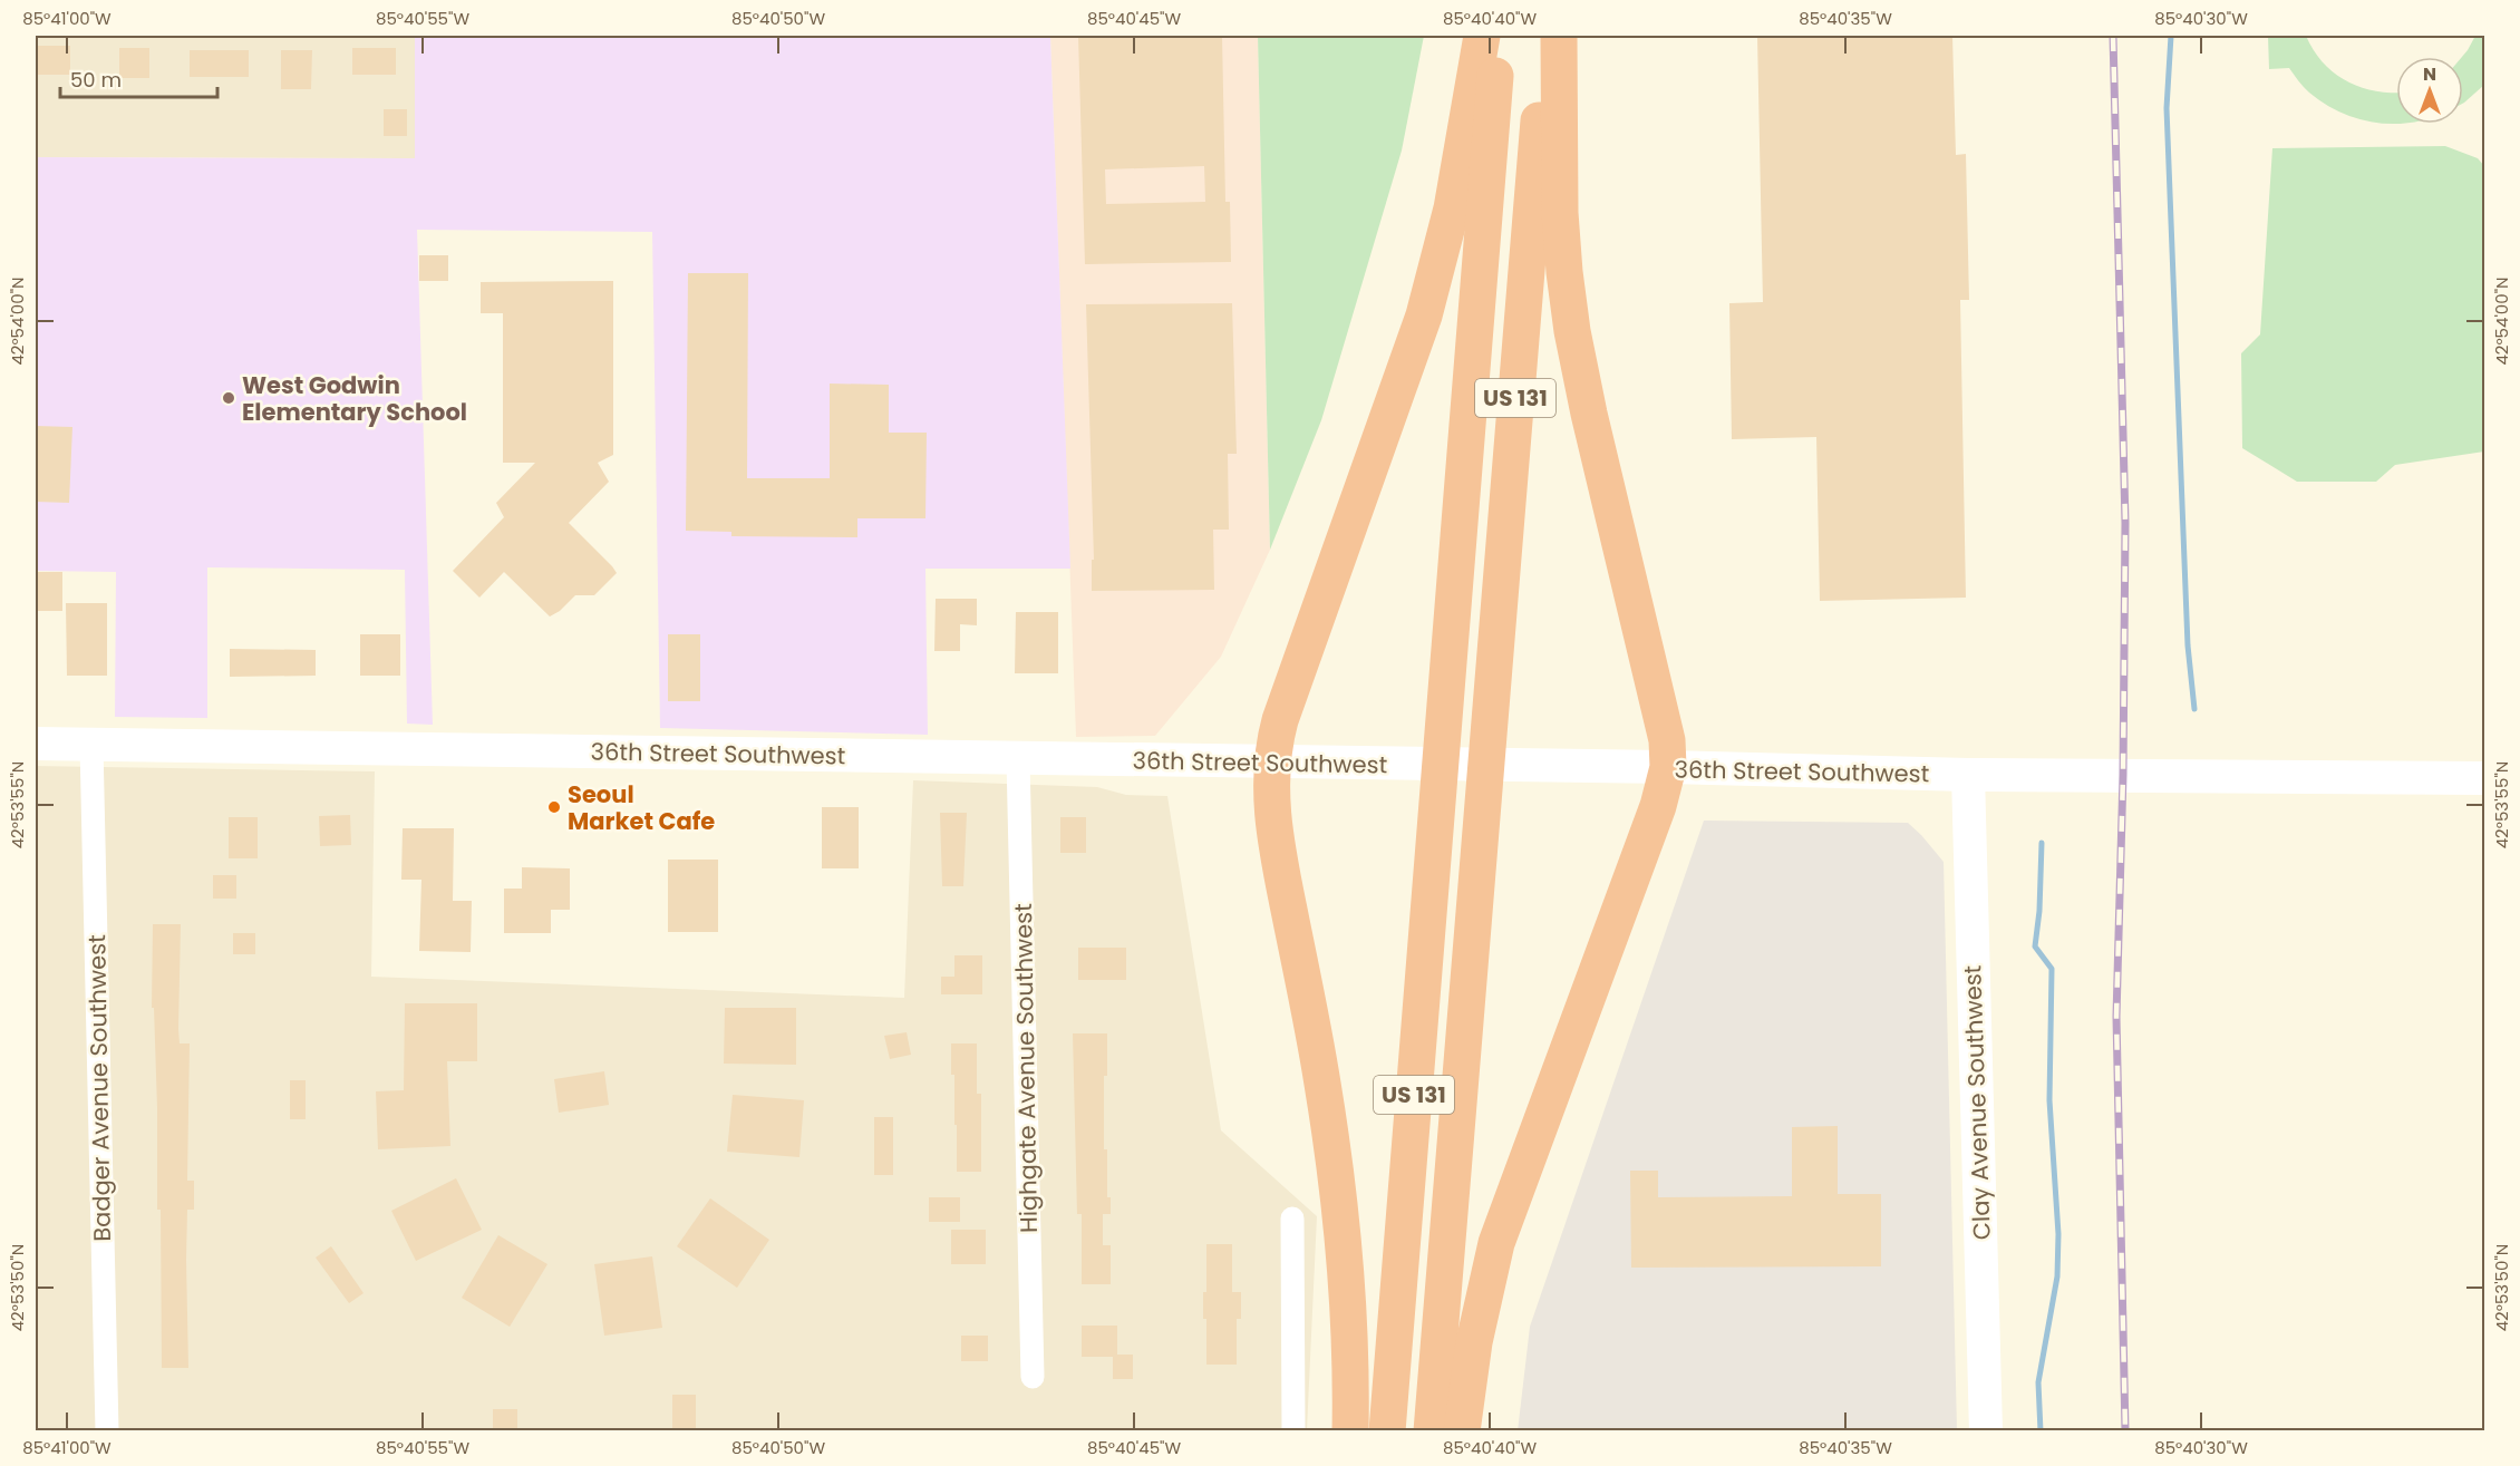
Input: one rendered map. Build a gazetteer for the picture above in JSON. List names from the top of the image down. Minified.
{"streets":{"highway":["US 131"],"street":["36th Street Southwest","Highgate Avenue Southwest","Badger Avenue Southwest","Clay Avenue Southwest"]},"crossings":[["36th Street Southwest","Highgate Avenue Southwest"],["36th Street Southwest","Badger Avenue Southwest"],["36th Street Southwest","Clay Avenue Southwest"]],"places":["West Godwin Elementary School","Seoul Market Cafe"],"scale_bar":"50 m","north":"top","coordinates":["85°41'00\"W","85°40'55\"W","85°40'50\"W","85°40'45\"W","85°40'40\"W","85°40'35\"W","85°40'30\"W","42°54'00\"N","42°53'55\"N","42°53'50\"N"]}
